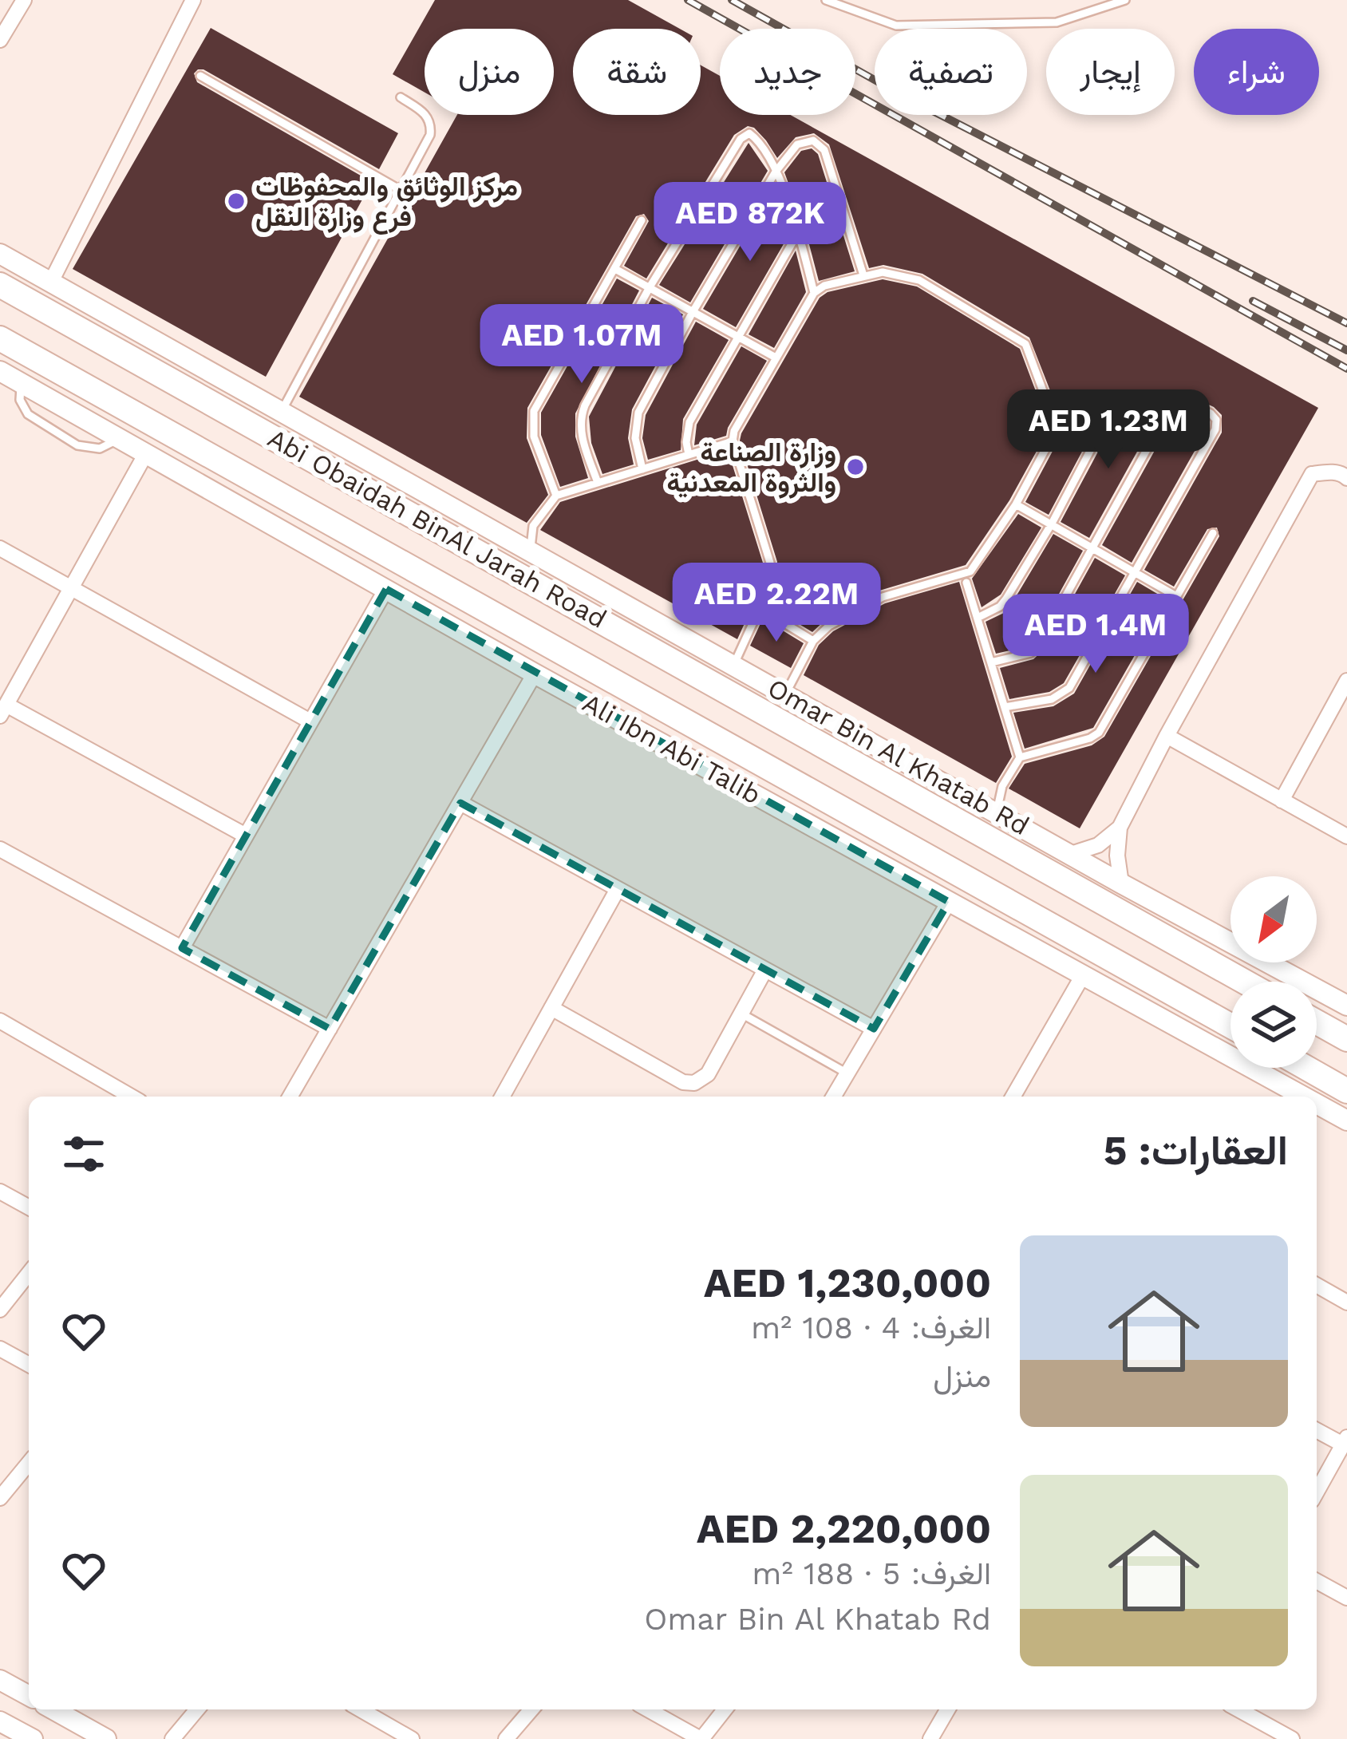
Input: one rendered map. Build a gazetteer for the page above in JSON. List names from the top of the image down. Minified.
{"streets":{"main road":["Abi Obaidah BinAl Jarah Road"],"street":["Ali Ibn Abi Talib","Omar Bin Al Khatab Rd"]},"places":["مركز الوثائق والمحفوظات فرع وزارة النقل","وزارة الصناعة والثروة المعدنية"],"north":"bottom left","page":{"chip":["شراء","إيجار","تصفية","جديد","شقة","منزل"],"price":["AED 872K","AED 1.07M","AED 1.23M","AED 2.22M","AED 1.4M"],"heading":"العقارات: 5","list":[{"name":"AED 1,230,000","note":"الغرف: 4 · 108 m² · منزل"},{"name":"AED 2,220,000","note":"الغرف: 5 · 188 m² · Omar Bin Al Khatab Rd"}]}}
